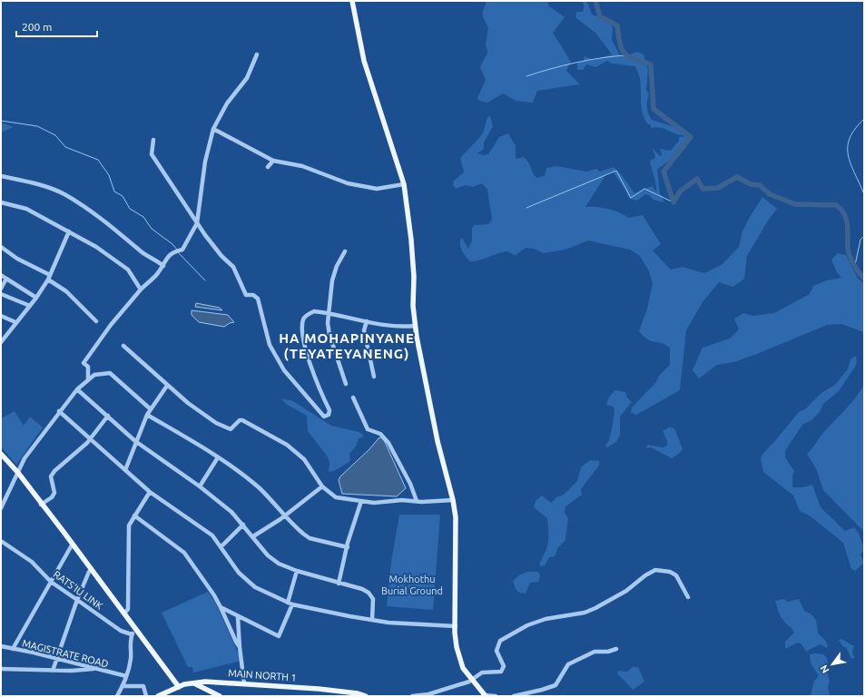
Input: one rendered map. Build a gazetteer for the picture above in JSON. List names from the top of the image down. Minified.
{"streets":{"main road":["MAIN NORTH 1"],"street":["RATS'IU LINK","MAGISTRATE ROAD"]},"districts":["HA MOHAPINYANE (TEYATEYANENG)"],"parks":["Mokhothu Burial Ground"],"scale_bar":"200 m","north":"bottom left"}
